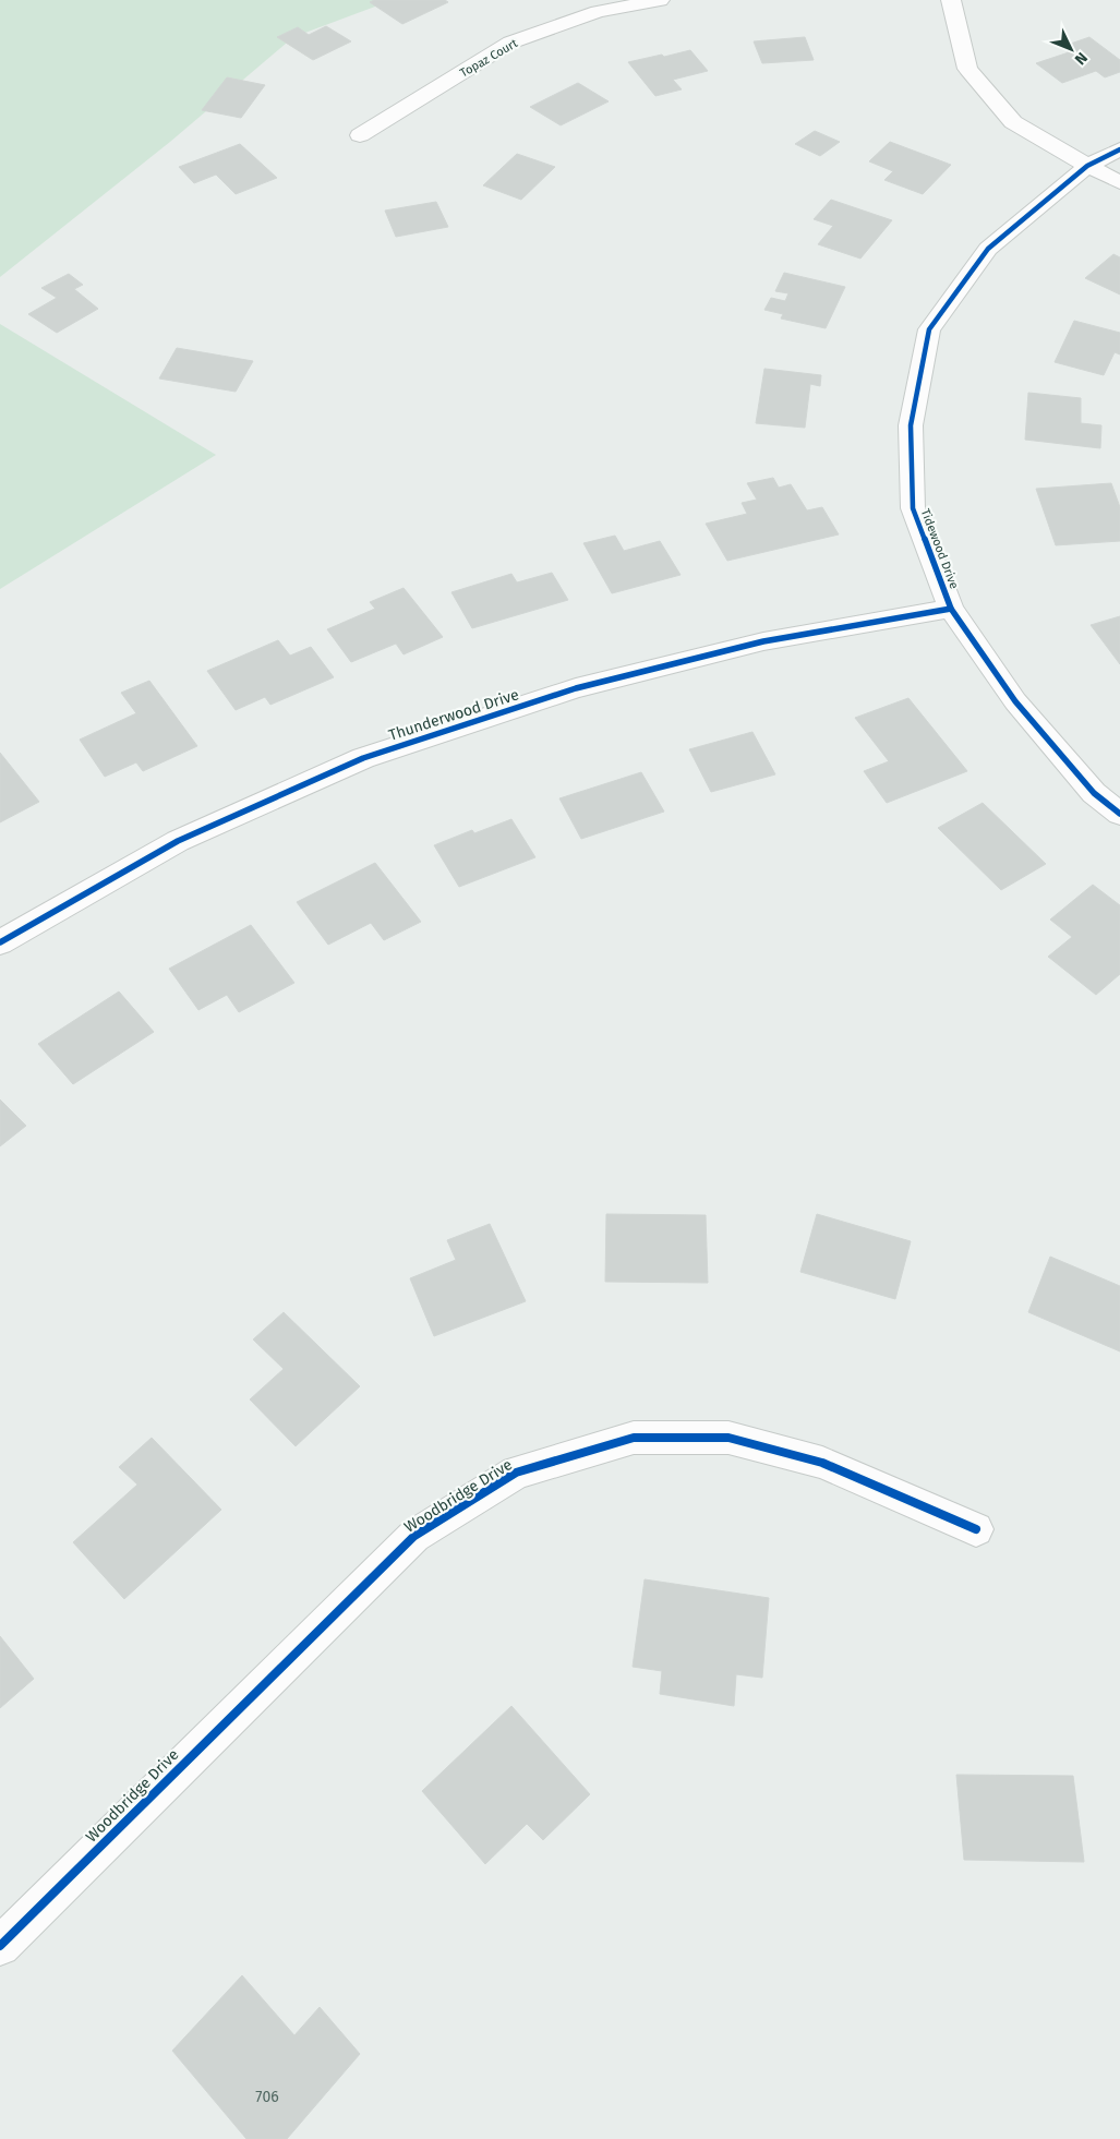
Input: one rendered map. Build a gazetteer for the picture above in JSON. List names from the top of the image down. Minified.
{"streets":{"street":["Topaz Court","Tidewood Drive","Thunderwood Drive","Woodbridge Drive"]},"crossings":[["Tidewood Drive","Thunderwood Drive"]],"house_numbers":["706"],"north":"bottom right"}
